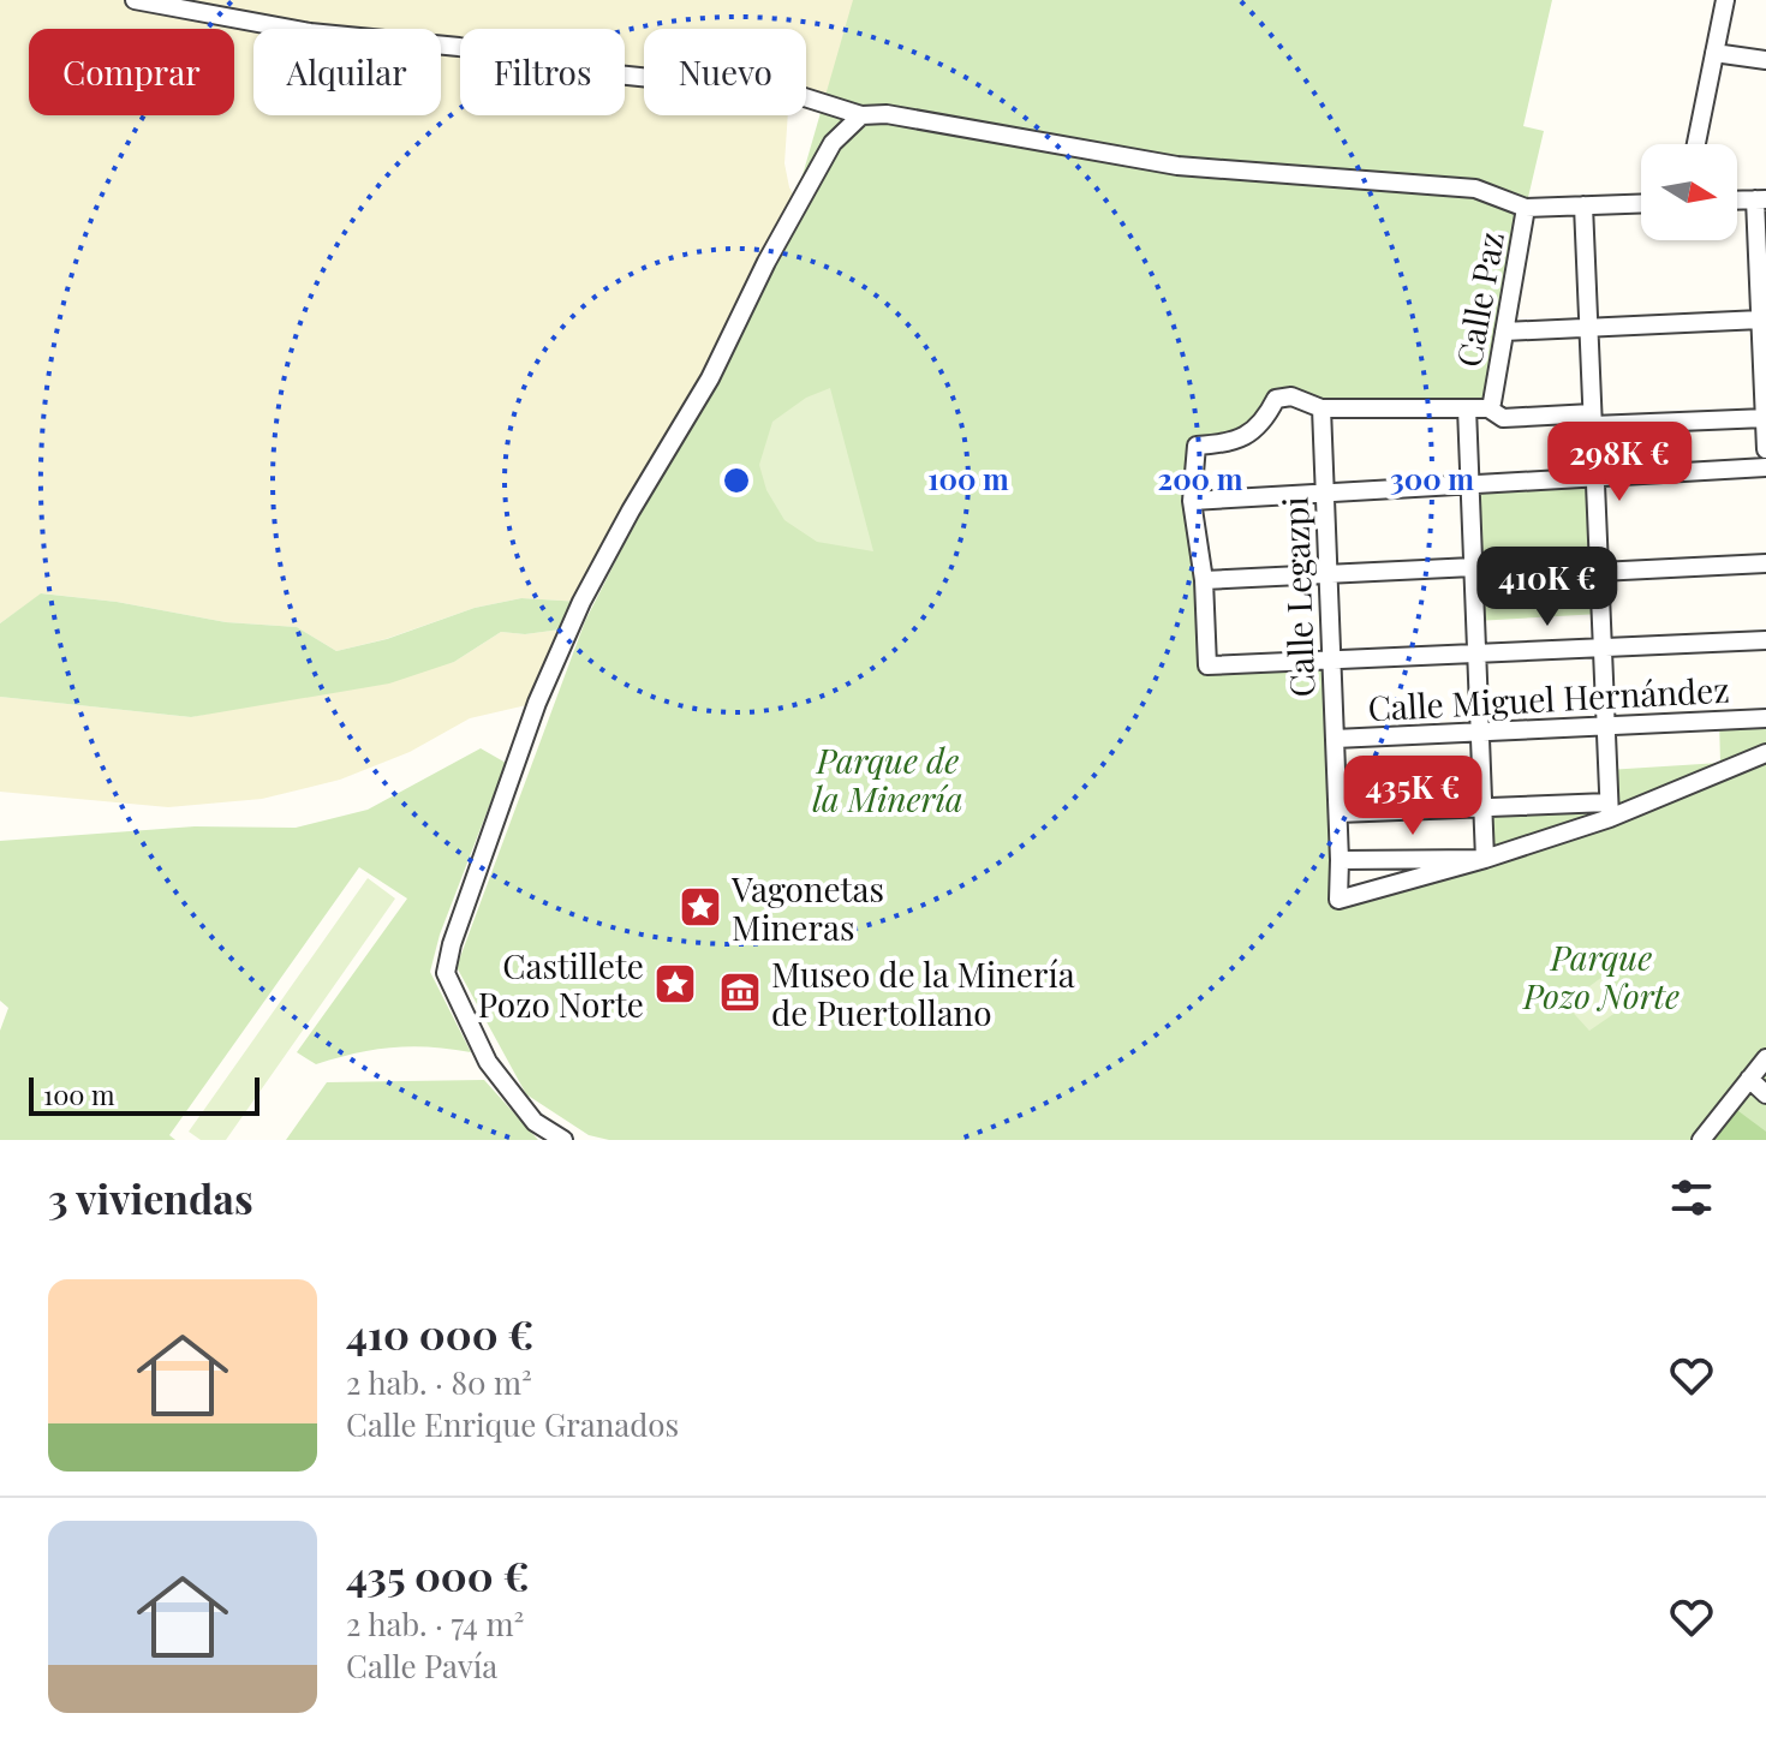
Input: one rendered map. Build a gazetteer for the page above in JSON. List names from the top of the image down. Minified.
{"streets":{"street":["Calle Paz","Calle Legazpi","Calle Miguel Hernández"]},"crossings":[["Calle Paz","Calle Legazpi"],["Calle Paz","Calle Miguel Hernández"],["Calle Legazpi","Calle Miguel Hernández"]],"parks":["Parque de la Minería","Parque Pozo Norte"],"places":{"place":["Vagonetas Mineras","Castillete Pozo Norte"],"museum":["Museo de la Minería de Puertollano"]},"scale_bar":"100 m","north":"right","page":{"chip":["Comprar","Alquilar","Filtros","Nuevo"],"price":["298K €","410K €","435K €"],"scale":"100 m","heading":"3 viviendas","list":[{"name":"410 000 €","note":"2 hab. · 80 m² · Calle Enrique Granados"},{"name":"435 000 €","note":"2 hab. · 74 m² · Calle Pavía"}]},"rings":["100 m","200 m","300 m"]}
